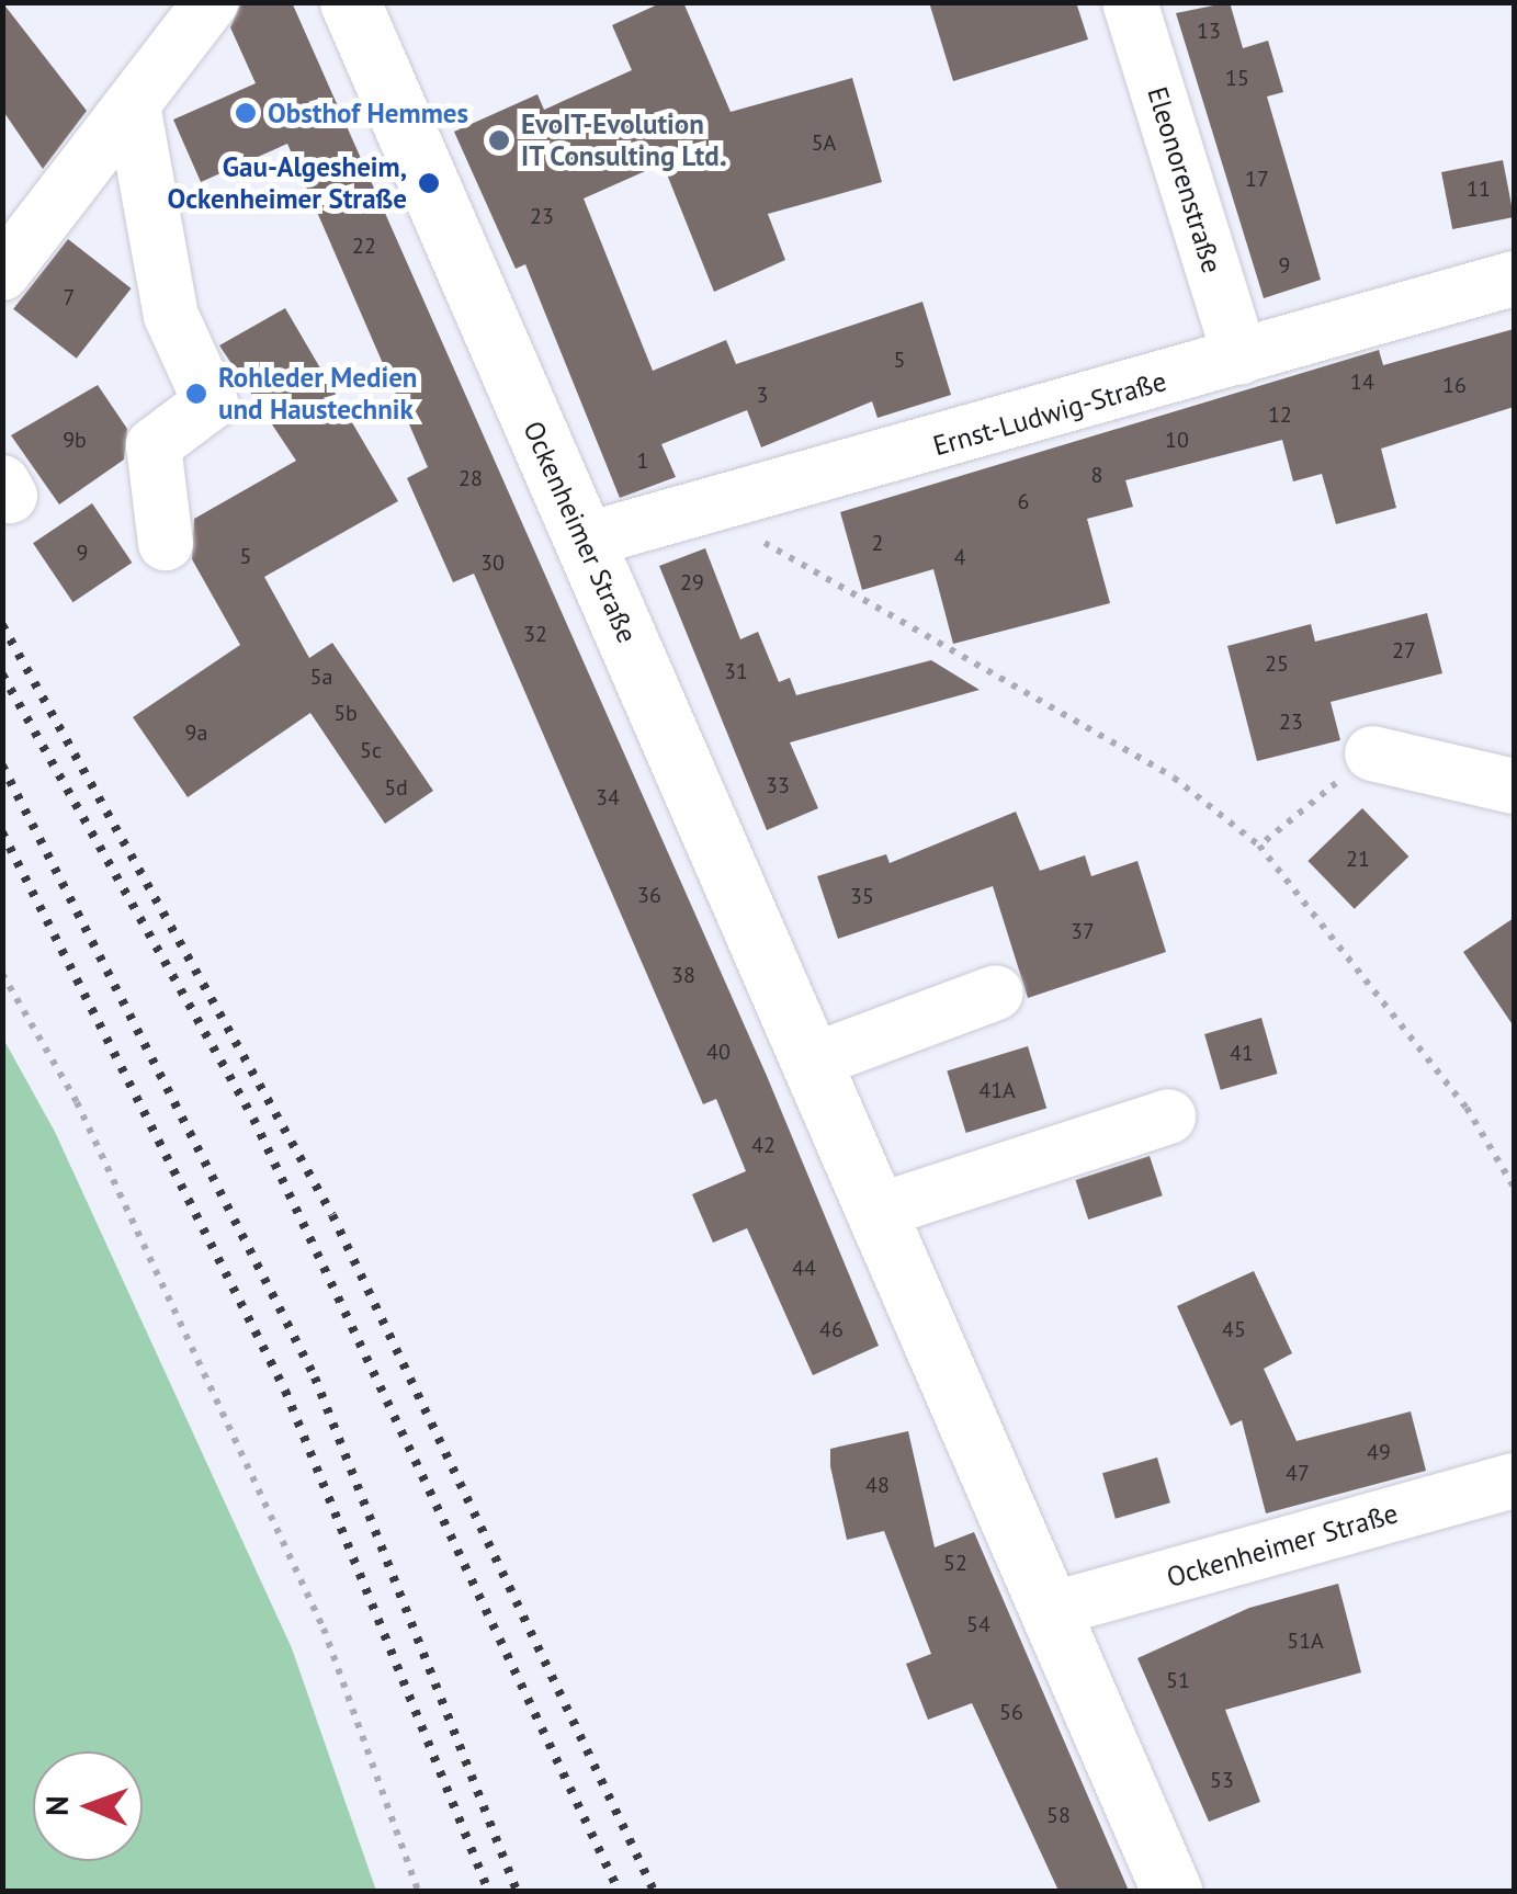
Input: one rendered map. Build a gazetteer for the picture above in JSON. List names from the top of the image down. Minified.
{"streets":{"main road":["Ockenheimer Straße"],"street":["Eleonorenstraße","Ernst-Ludwig-Straße"]},"crossings":[["Eleonorenstraße","Ernst-Ludwig-Straße"],["Ernst-Ludwig-Straße","Ockenheimer Straße"]],"places":["Obsthof Hemmes","EvoIT-Evolution IT Consulting Ltd.","Gau-Algesheim, Ockenheimer Straße","Rohleder Medien und Haustechnik"],"house_numbers":["13","15","5A","17","11","23","22","9","7","5","14","16","3","12","9b","10","1","8","28","6","2","9","5","4","30","29","32","27","25","31","5a","5b","23","9a","5c","33","5d","34","21","36","35","37","38","40","41","41A","42","44","46","45","49","47","48","52","54","51A","51","56","53","58"],"north":"left"}
